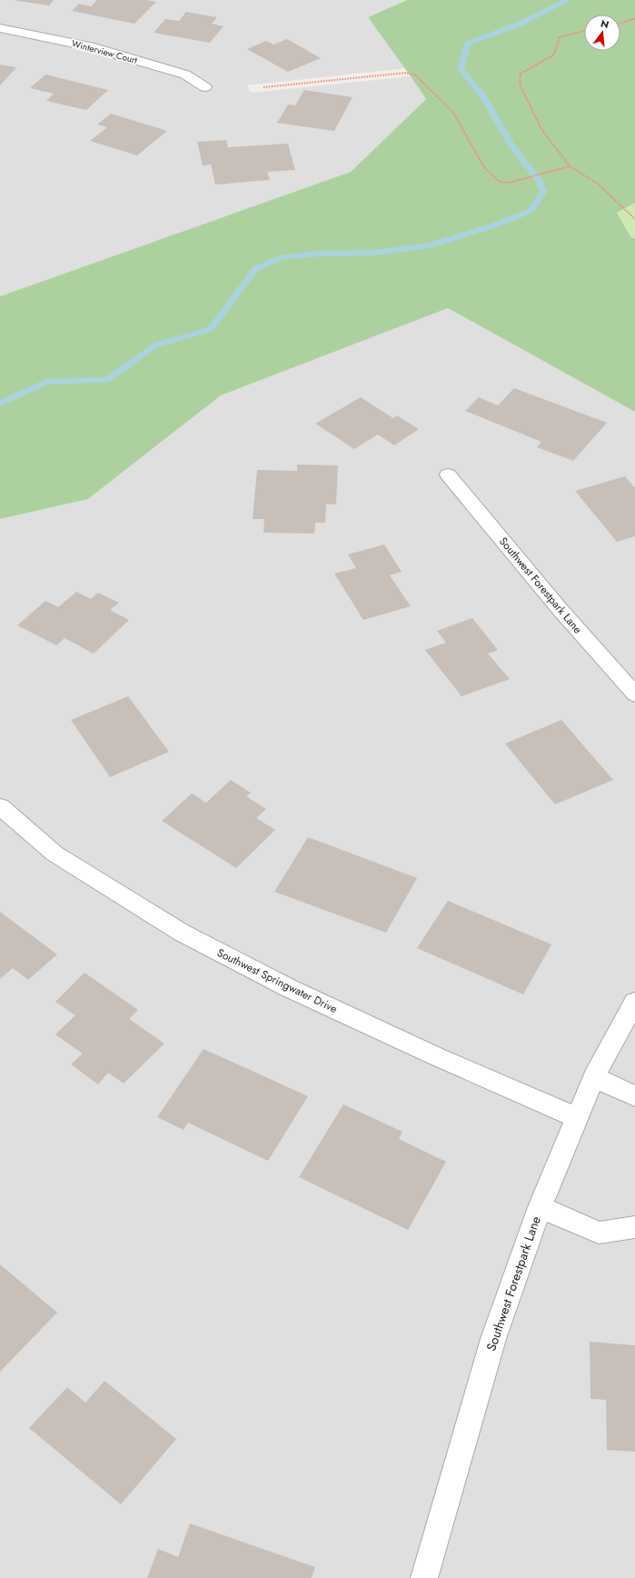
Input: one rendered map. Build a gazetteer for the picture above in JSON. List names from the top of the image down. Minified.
{"streets":{"street":["Winterview Court","Southwest Forestpark Lane","Southwest Springwater Drive"]},"crossings":[["Southwest Forestpark Lane","Southwest Springwater Drive"]],"north":"top"}
